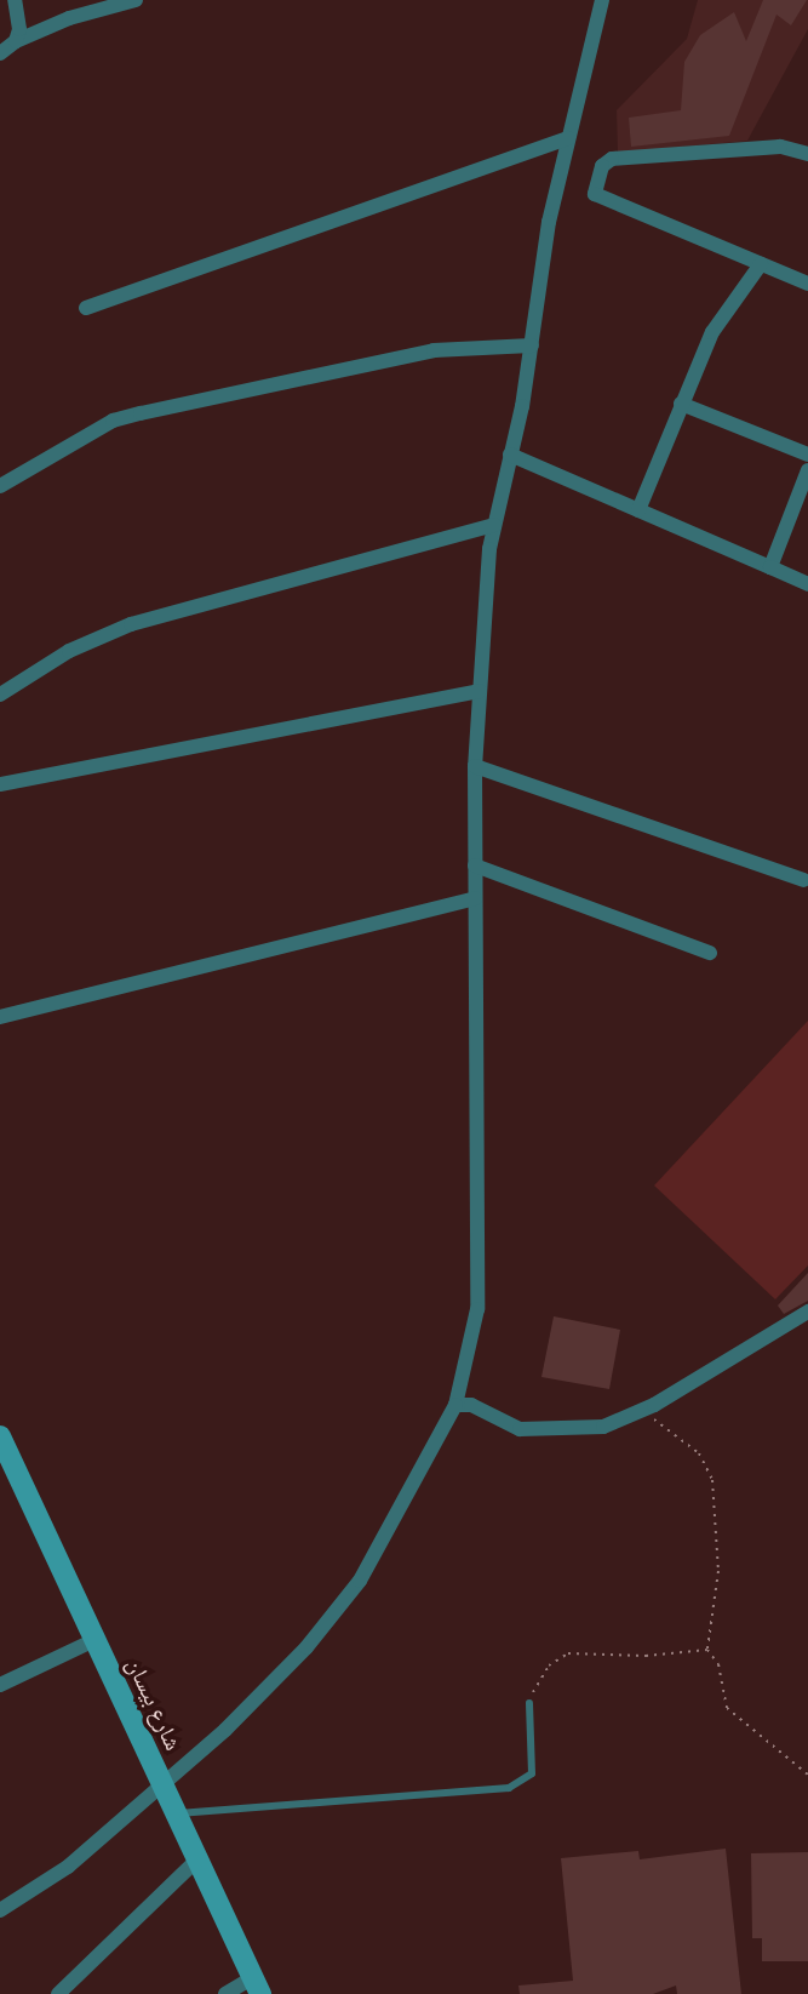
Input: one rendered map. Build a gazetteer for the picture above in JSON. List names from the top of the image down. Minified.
{"streets":{"street":["شارع بيسان"]}}
